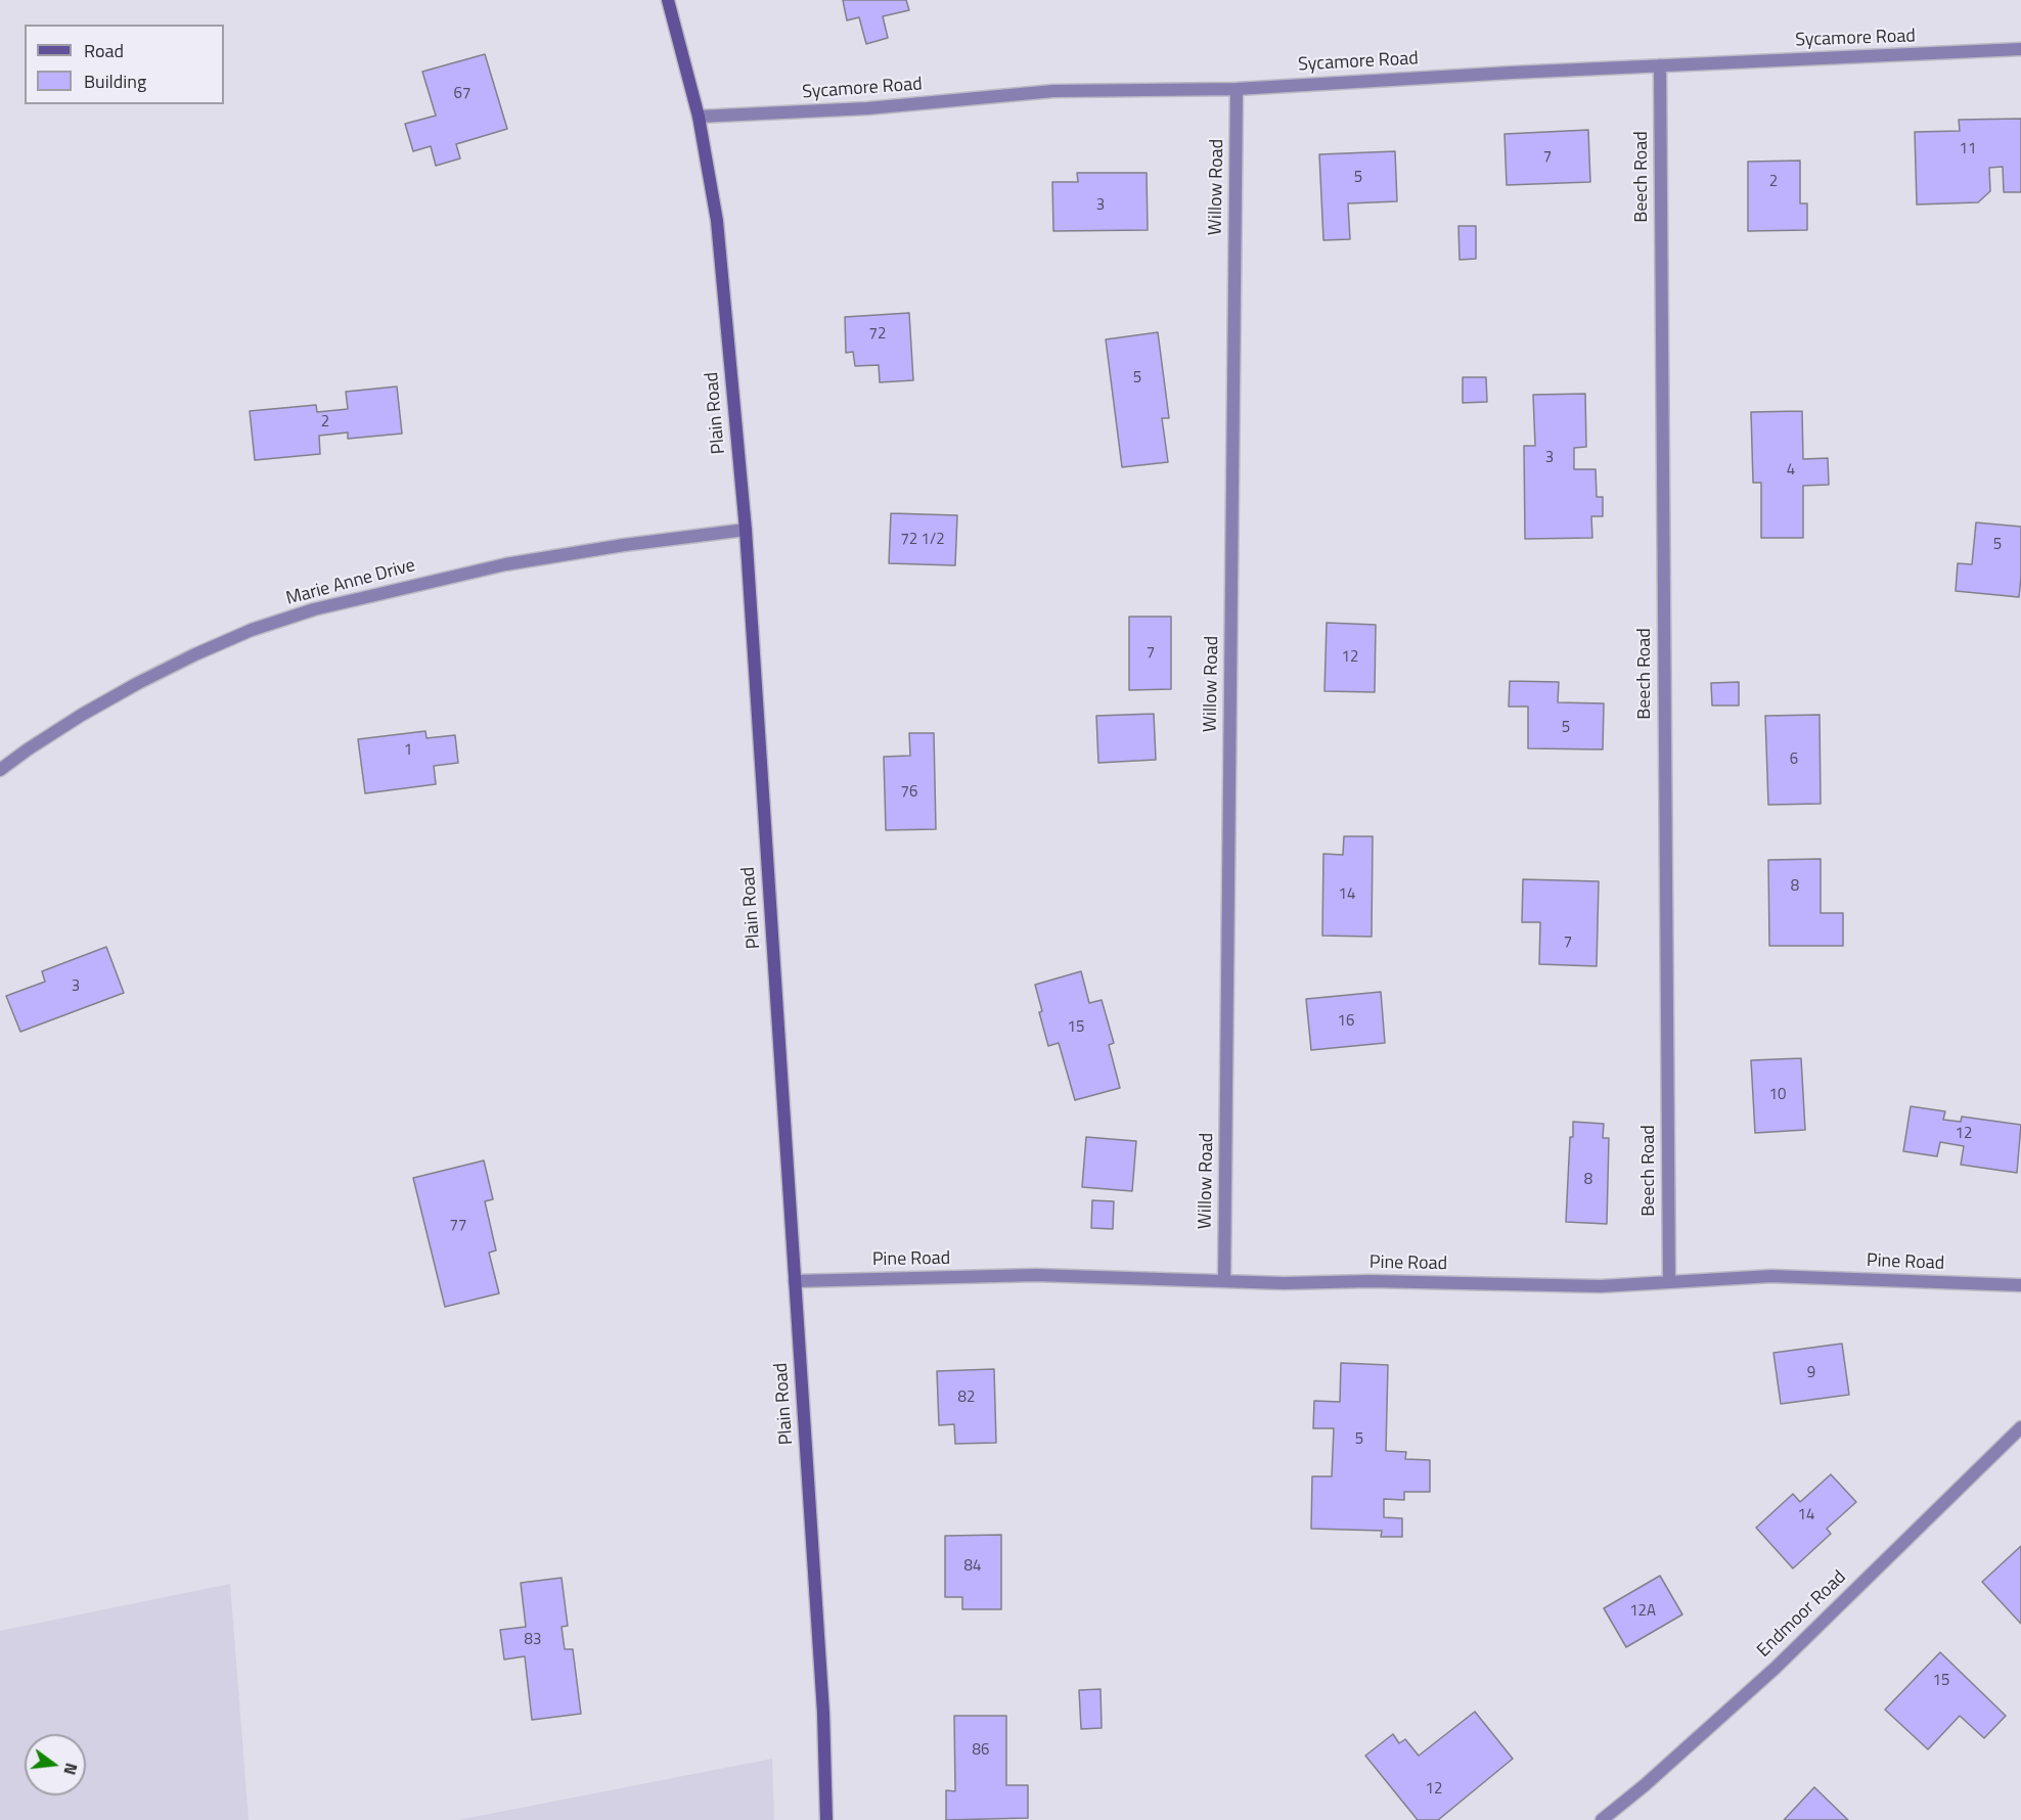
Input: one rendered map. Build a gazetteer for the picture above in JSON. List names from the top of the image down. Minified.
{"streets":{"main road":["Plain Road"],"street":["Sycamore Road","Beech Road","Willow Road","Marie Anne Drive","Pine Road","Endmoor Road"]},"crossings":[["Sycamore Road","Beech Road"],["Sycamore Road","Willow Road"],["Sycamore Road","Plain Road"],["Beech Road","Pine Road"],["Willow Road","Pine Road"],["Plain Road","Marie Anne Drive"],["Plain Road","Pine Road"]],"house_numbers":["67","11","7","5","2","3","72","5","2","3","4","72 1/2","5","7","12","5","1","6","76","8","14","7","3","16","15","10","12","8","77","9","82","5","14","84","12A","83","15","86","12"],"legend":["Road","Building"],"north":"right"}
